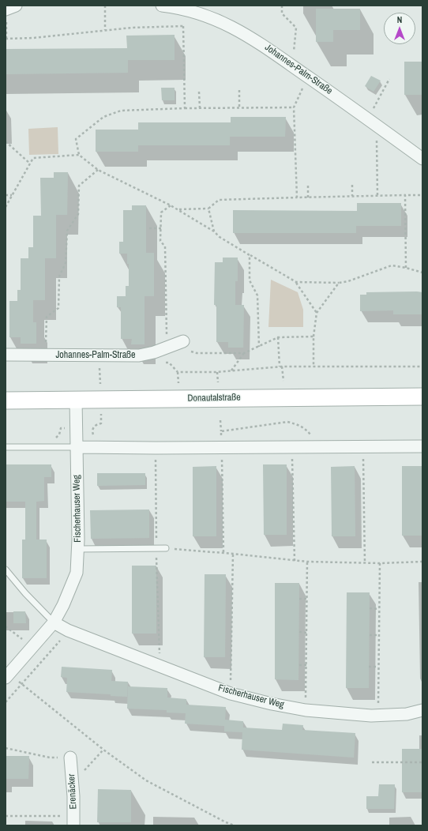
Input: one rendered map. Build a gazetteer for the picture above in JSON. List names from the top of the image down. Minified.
{"streets":{"main road":["Donautalstraße"],"street":["Johannes-Palm-Straße","Fischerhauser Weg","Erenäcker"]},"crossings":[["Donautalstraße","Fischerhauser Weg"]],"north":"top"}
